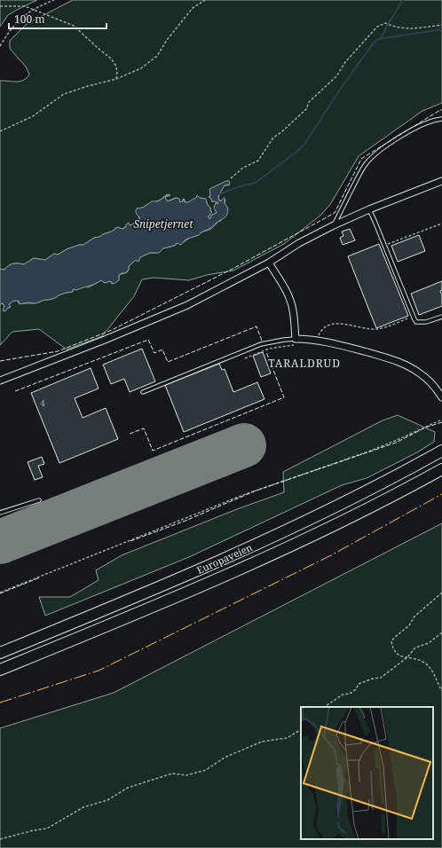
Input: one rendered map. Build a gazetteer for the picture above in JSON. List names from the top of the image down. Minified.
{"streets":{"highway":["Europaveien"]},"districts":["TARALDRUD"],"water":["Snipetjernet"],"house_numbers":["4"],"scale_bar":"100 m"}
